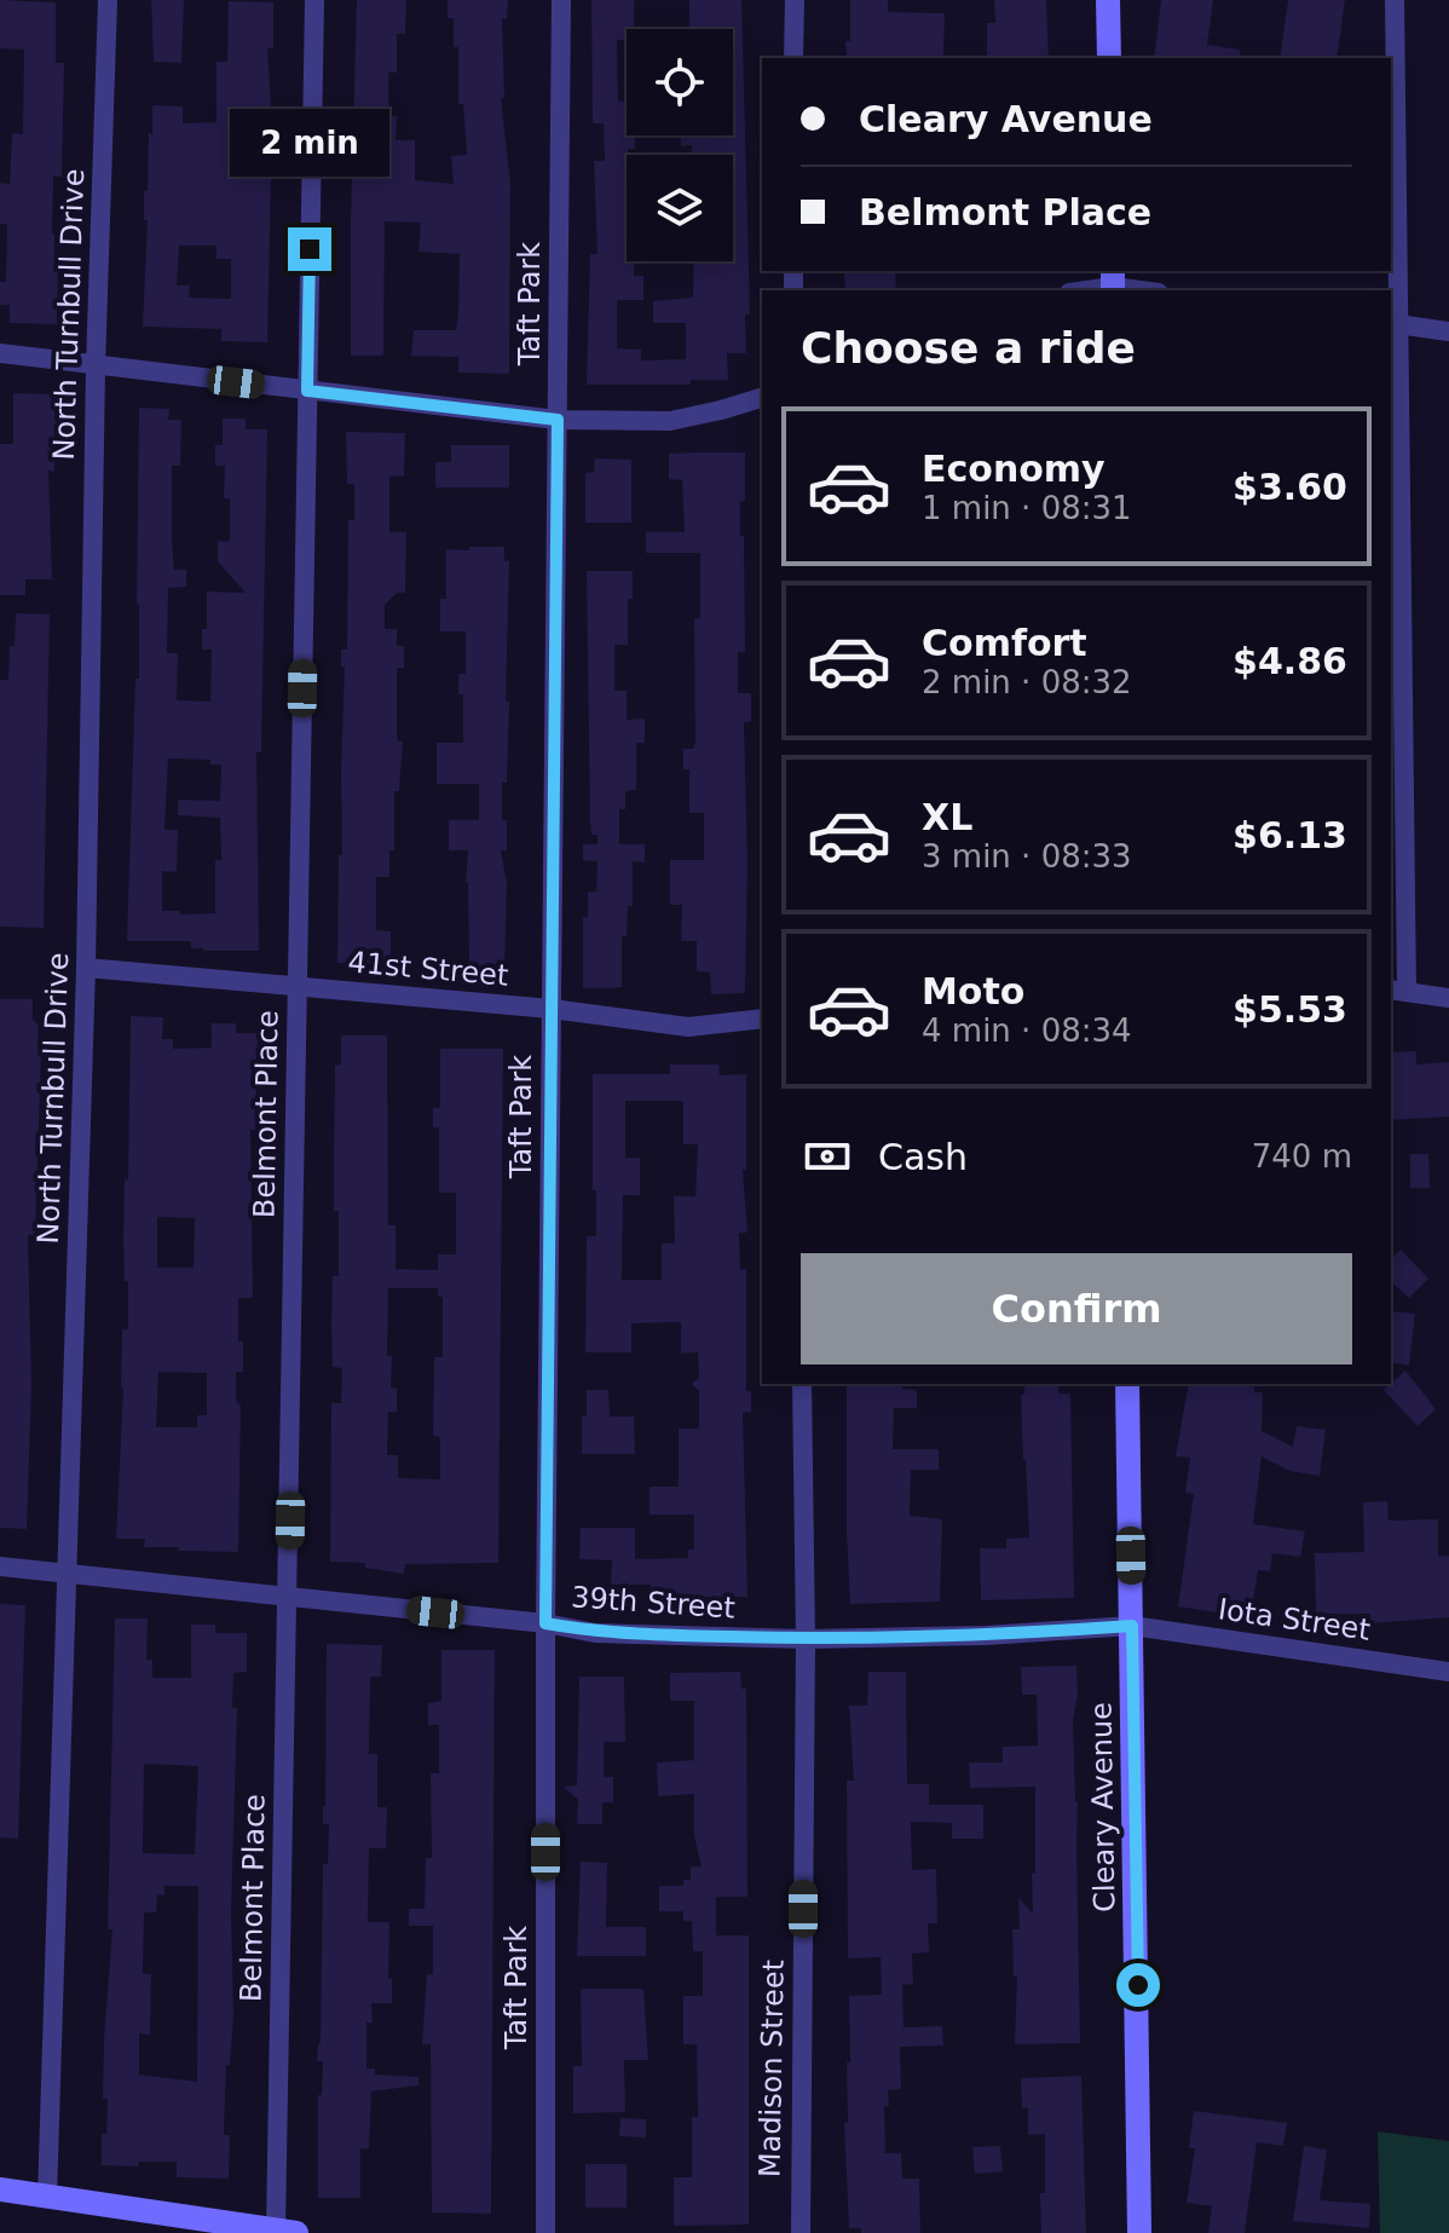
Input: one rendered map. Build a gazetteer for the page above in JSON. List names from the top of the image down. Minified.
{"streets":{"street":["Taft Park","North Turnbull Drive","41st Street","Belmont Place","39th Street","Iota Street","Cleary Avenue","Madison Street"]},"crossings":[["Taft Park","41st Street"],["Taft Park","39th Street"],["North Turnbull Drive","41st Street"],["North Turnbull Drive","39th Street"],["41st Street","Belmont Place"],["Belmont Place","39th Street"],["39th Street","Iota Street"],["39th Street","Cleary Avenue"],["39th Street","Madison Street"],["Iota Street","Cleary Avenue"]],"page":{"banner":["Cleary Avenue","Belmont Place"],"bubble":"2 min","heading":"Choose a ride","list":[{"name":"Economy","note":"1 min · 08:31","value":"$3.60"},{"name":"Comfort","note":"2 min · 08:32","value":"$4.86"},{"name":"XL","note":"3 min · 08:33","value":"$6.13"},{"name":"Moto","note":"4 min · 08:34","value":"$5.53"}],"pay":["Cash","740 m"],"buttons":"Confirm"}}
